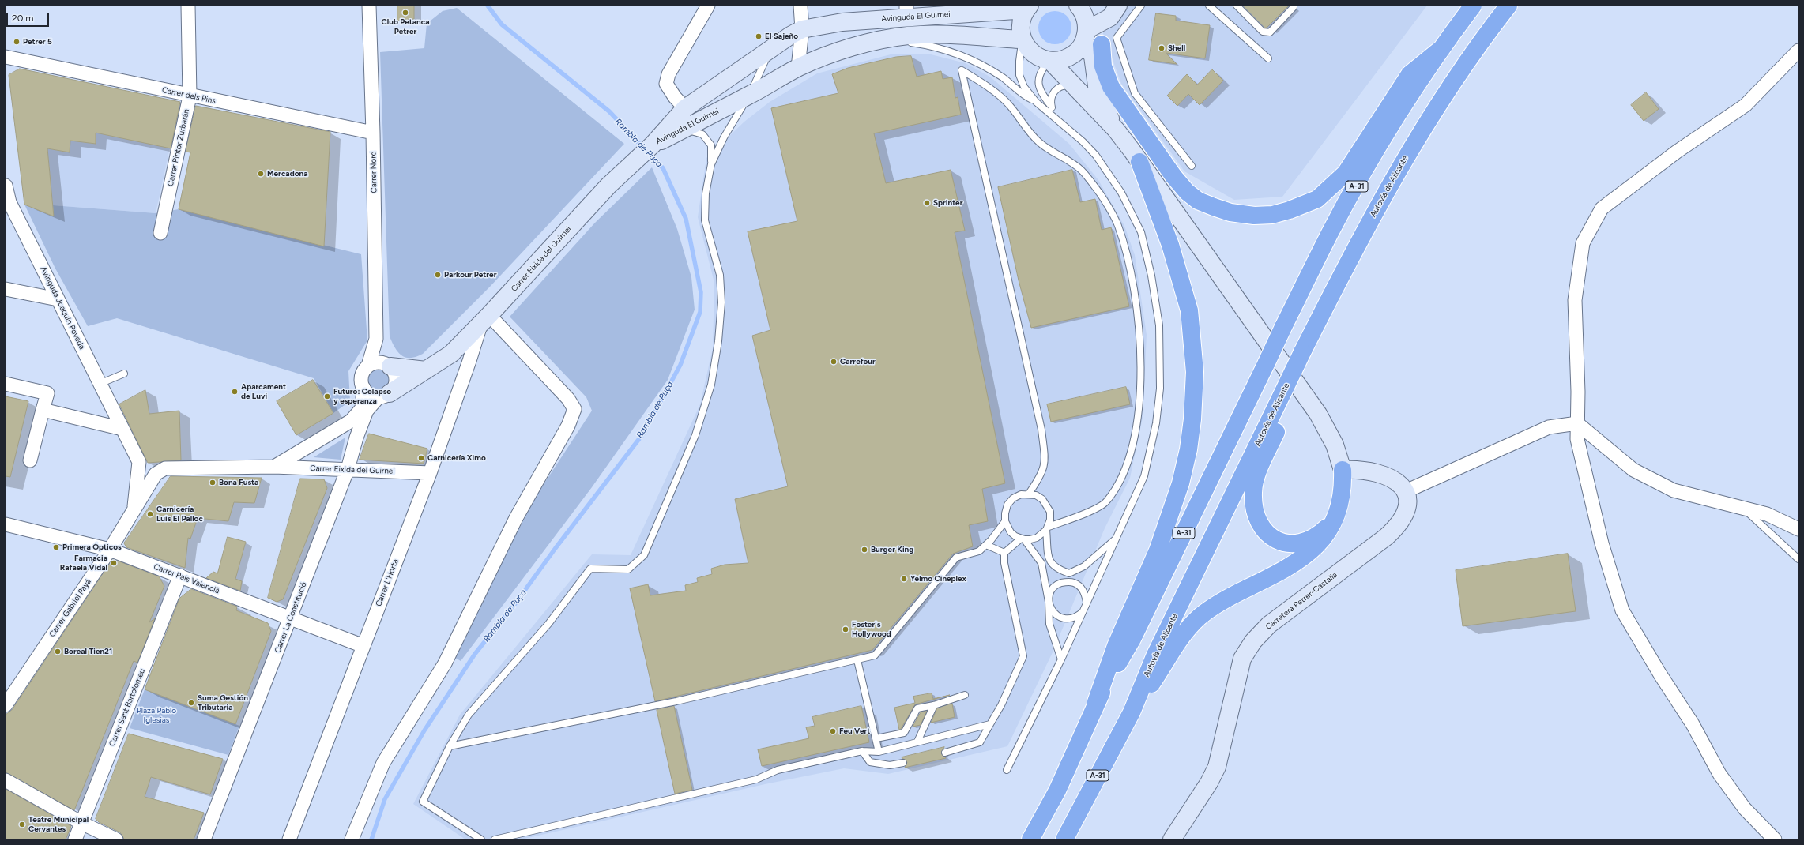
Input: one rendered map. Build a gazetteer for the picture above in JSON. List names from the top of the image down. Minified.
{"streets":{"highway":["A-31","Autovía de Alicante"],"street":["Avinguda El Guirnei","Carrer dels Pins","Carrer Pintor Zurbarán","Carrer Nord","Carrer Eixida del Guirnei","Avinguda Joaquín Poveda","Carrer País Valencià","Carrer L'Horta","Carretera Petrer-Castalla","Carrer Gabriel Payá","Carrer La Constitució","Carrer Sant Bartolomeu"]},"crossings":[["Avinguda El Guirnei","Carrer Eixida del Guirnei"],["Carrer dels Pins","Carrer Pintor Zurbarán"],["Carrer dels Pins","Carrer Nord"],["Carrer Nord","Carrer Eixida del Guirnei"],["Carrer Nord","Carrer La Constitució"],["Carrer Eixida del Guirnei","Carrer L'Horta"],["Carrer Eixida del Guirnei","Carrer Gabriel Payá"],["Carrer Eixida del Guirnei","Carrer La Constitució"],["Avinguda Joaquín Poveda","Carrer Gabriel Payá"],["Carrer País Valencià","Carrer L'Horta"],["Carrer País Valencià","Carrer Gabriel Payá"],["Carrer País Valencià","Carrer La Constitució"],["Carrer País Valencià","Carrer Sant Bartolomeu"]],"water":["Rambla de Puça"],"parks":["Plaza Pablo Iglesias"],"places":["Club Petanca Petrer","El Sajeño","Petrer 5","Shell","Mercadona","Sprinter","Parkour Petrer","Carrefour","Aparcament de Luvi","Futuro: Colapso y esperanza","Carnicería Ximo","Bona Fusta","Carnicería Luis El Palloc","Primera Ópticos","Burger King","Farmacia Rafaela Vidal","Yelmo Cineplex","Foster's Hollywood","Boreal Tien21","Suma Gestión Tributaria","Feu Vert","Teatre Municipal Cervantes"],"scale_bar":"20 m"}
